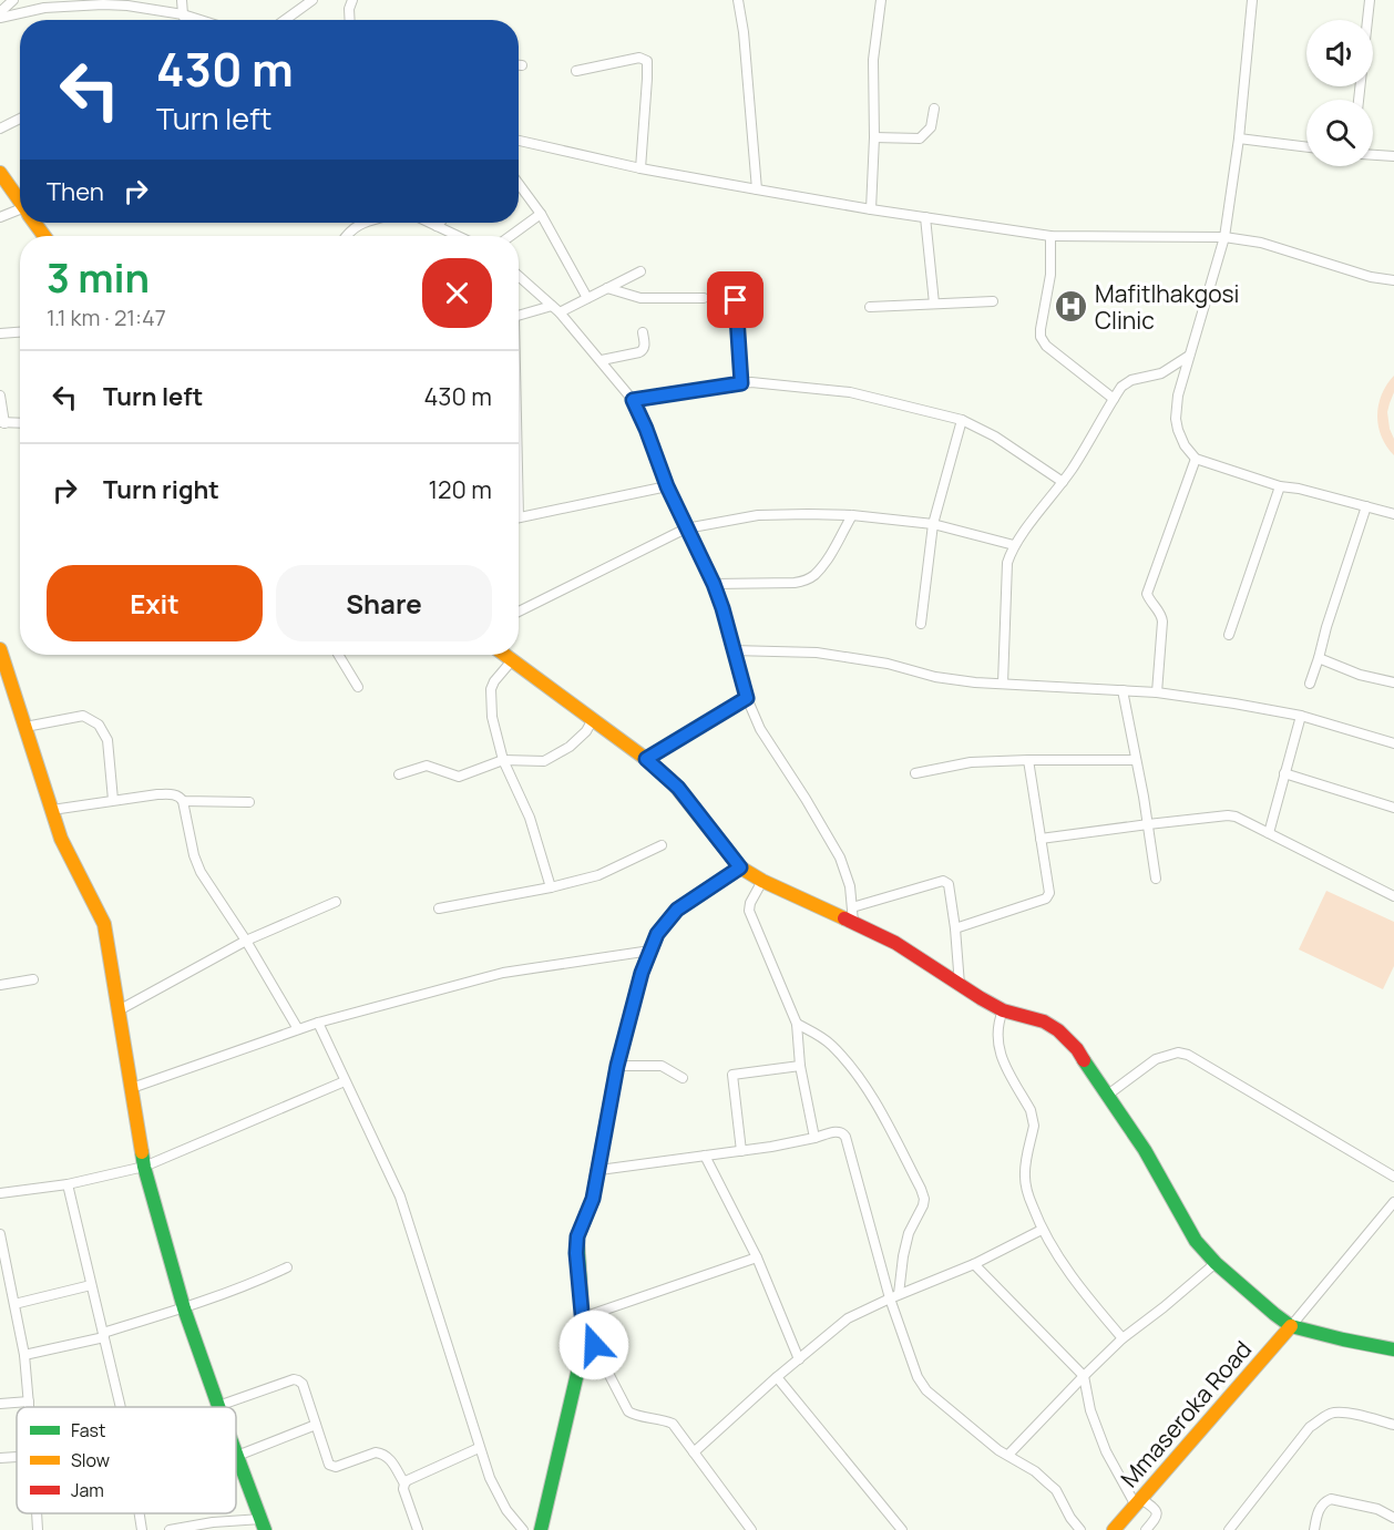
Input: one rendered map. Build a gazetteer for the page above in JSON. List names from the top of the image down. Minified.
{"streets":{"street":["Mmaseroka Road"]},"places":{"hospital":["Mafitlhakgosi Clinic"]},"legend":["Fast","Slow","Jam"],"page":{"turn":["430 m","Turn left"],"then":"Then","heading":["3 min","1.1 km · 21:47"],"list":[{"name":"Turn left","value":"430 m"},{"name":"Turn right","value":"120 m"}],"buttons":["Exit","Share"]}}
